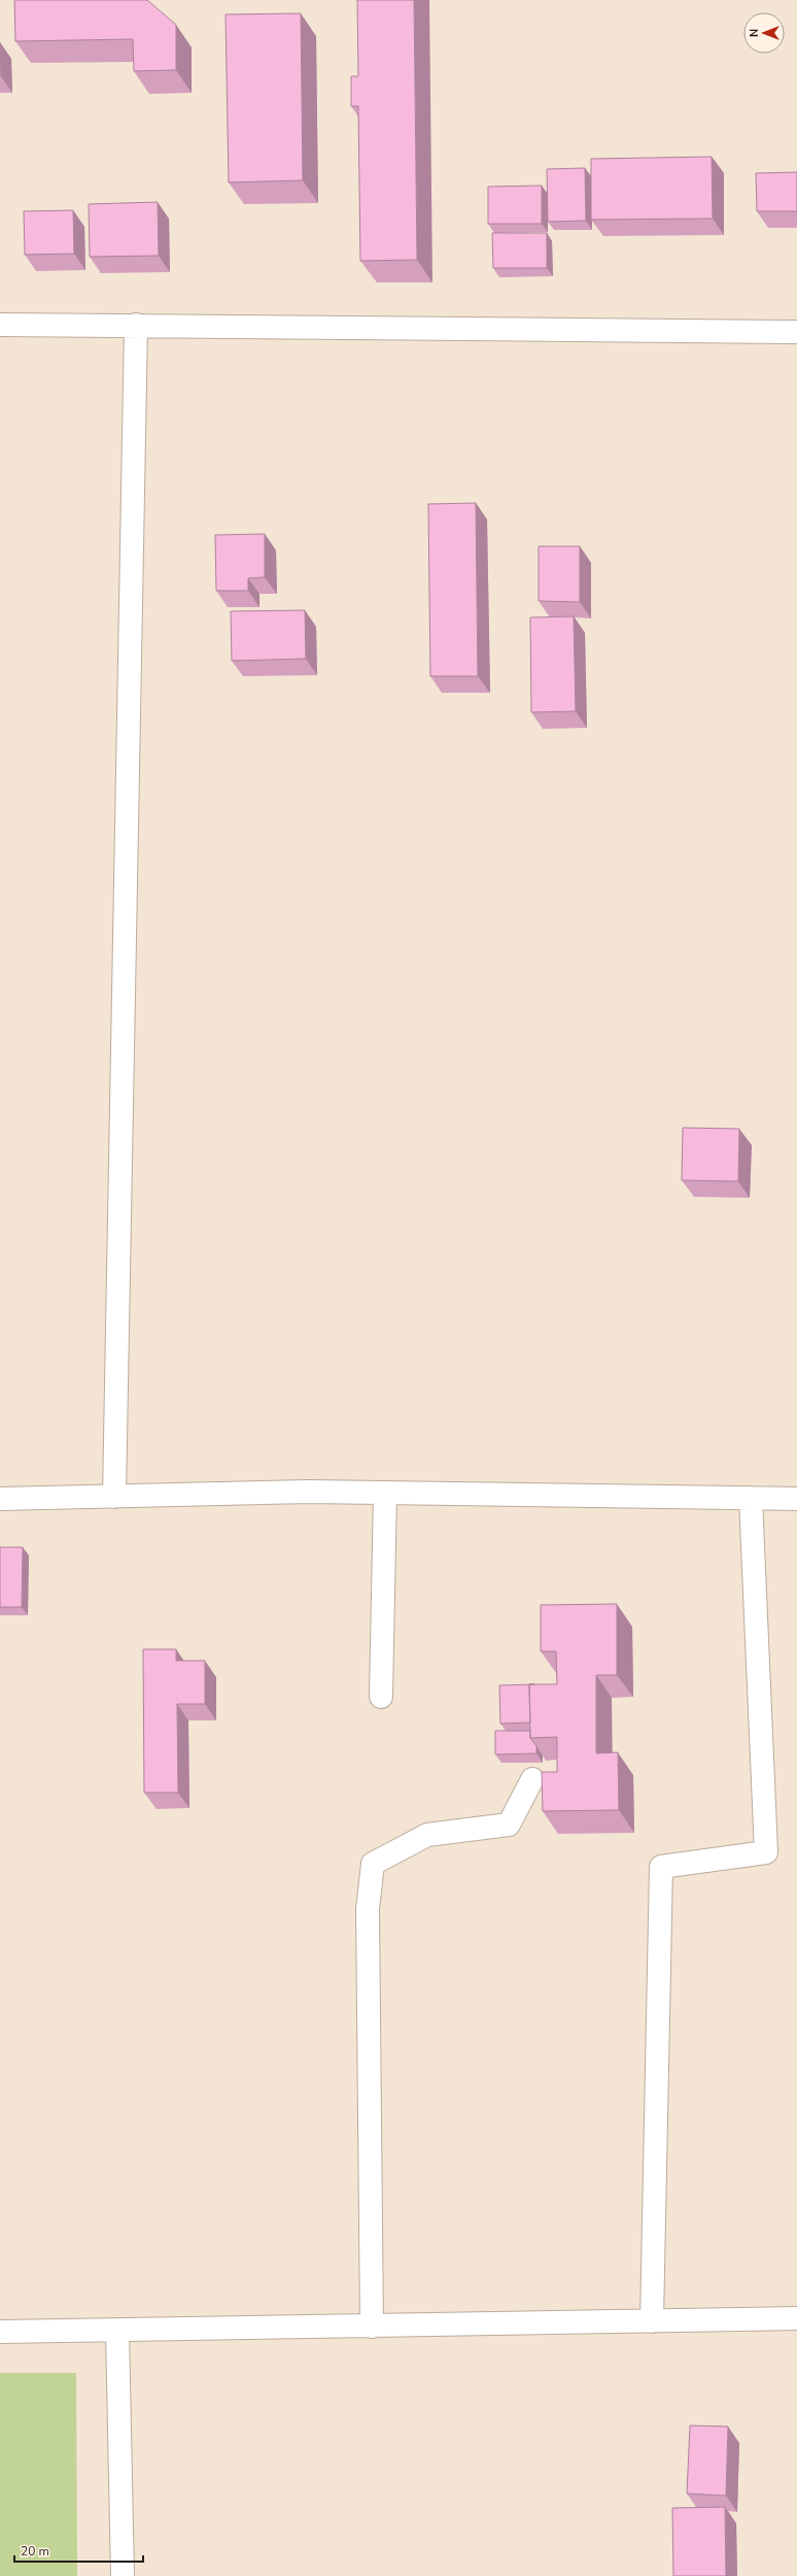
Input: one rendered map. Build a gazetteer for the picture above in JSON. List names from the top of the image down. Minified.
{"scale_bar":"20 m","north":"left"}
